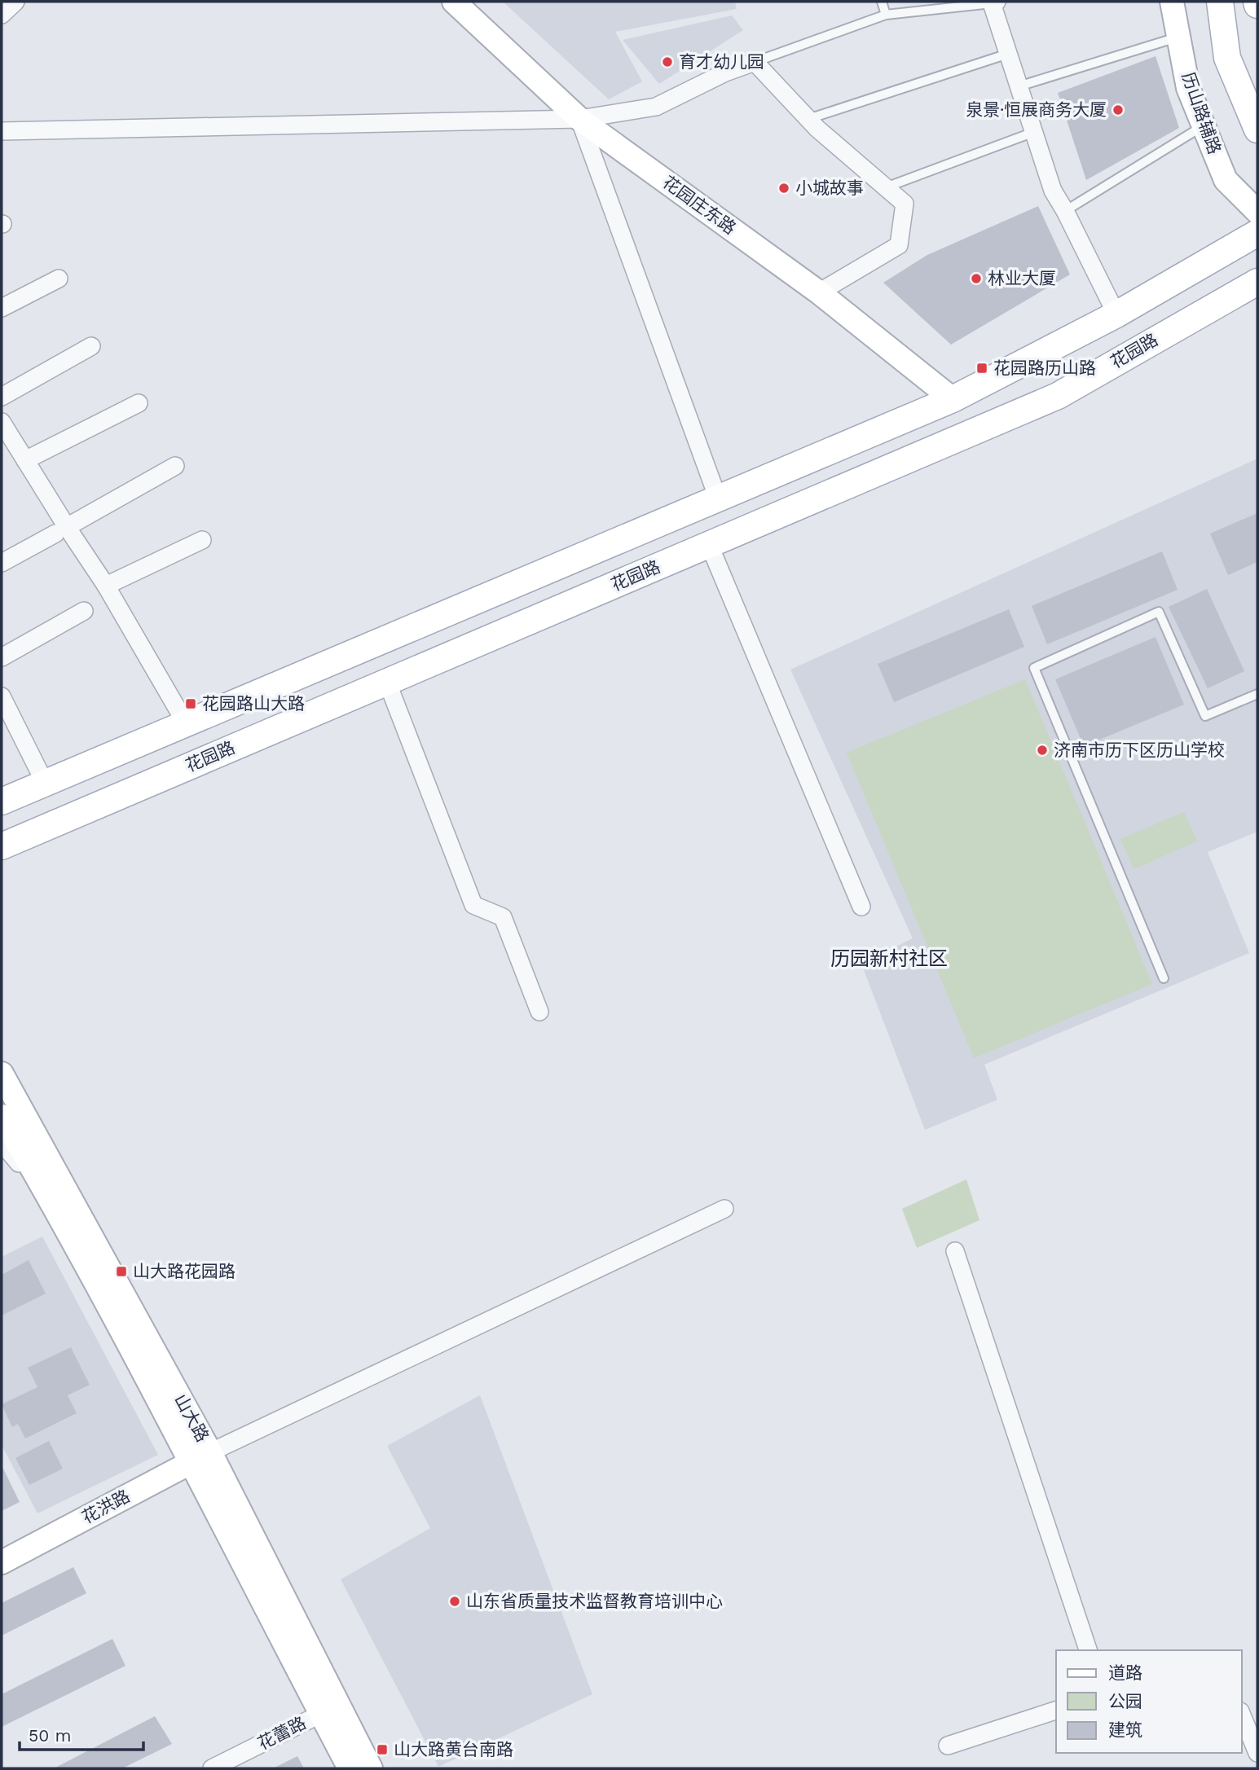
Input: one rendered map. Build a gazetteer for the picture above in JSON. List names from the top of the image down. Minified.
{"streets":{"main road":["历山路辅路","花园庄东路","花园路","山大路","花洪路"],"street":["花蕾路"]},"crossings":[["山大路","花洪路"],["山大路","花蕾路"]],"districts":["历园新村社区"],"places":{"other":["育才幼儿园","泉景·恒展商务大厦","小城故事","林业大厦","济南市历下区历山学校","山东省质量技术监督教育培训中心"],"transit":["花园路历山路","花园路山大路","山大路花园路","山大路黄台南路"]},"legend":["道路","公园","建筑"],"scale_bar":"50 m"}
